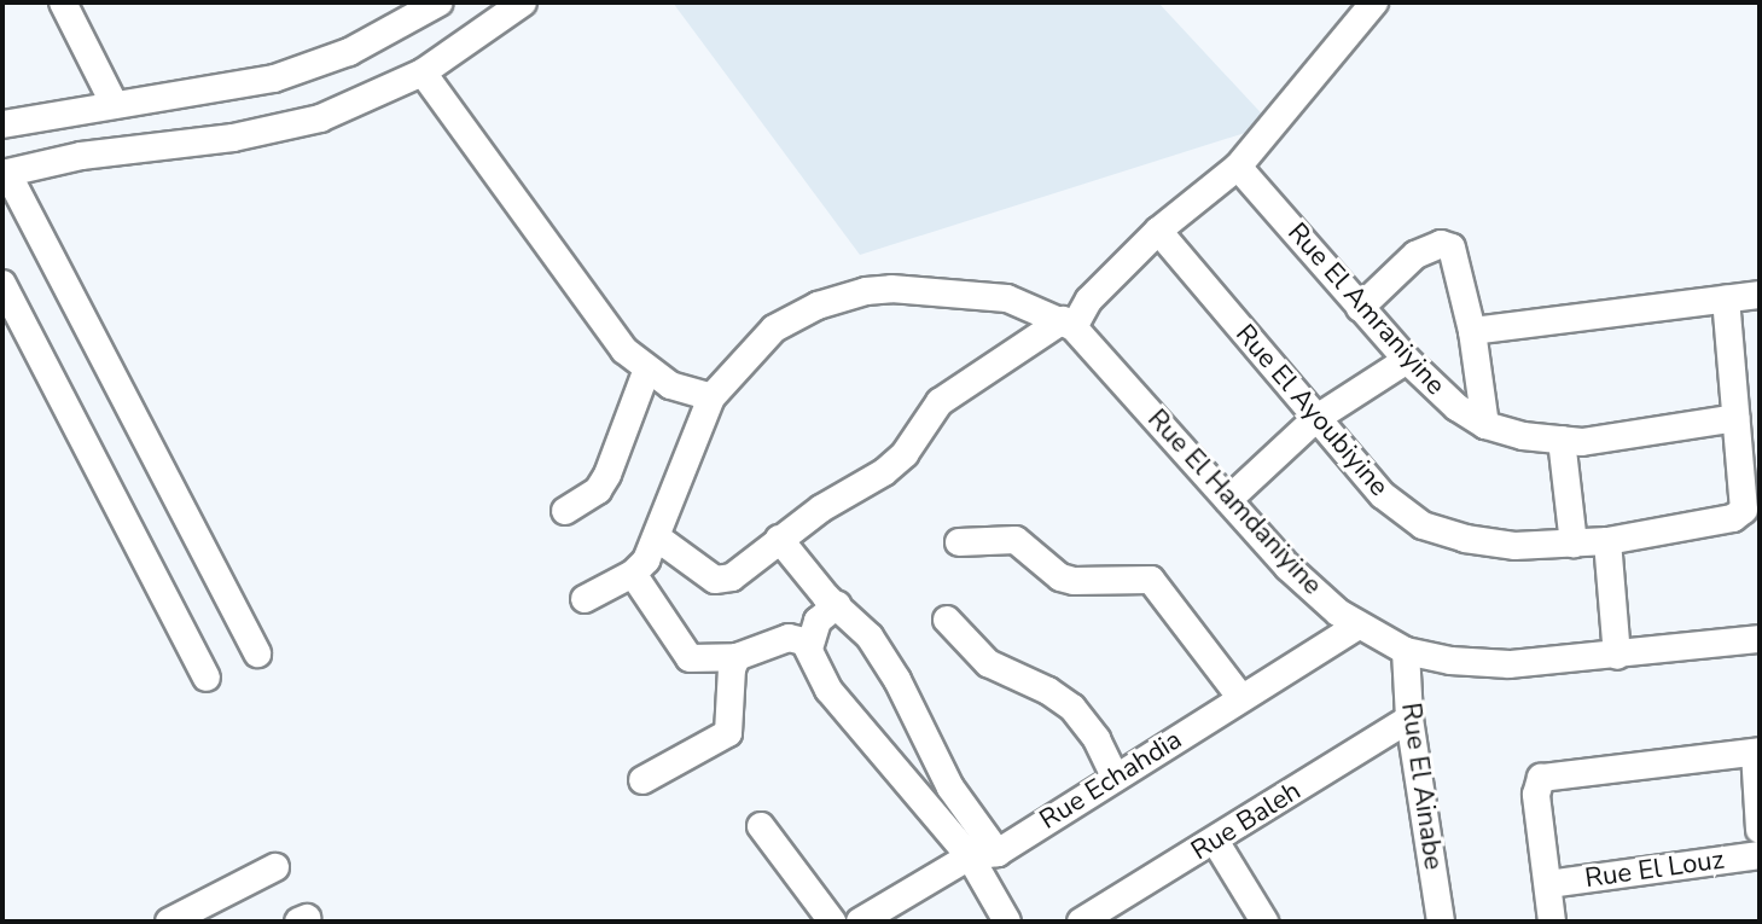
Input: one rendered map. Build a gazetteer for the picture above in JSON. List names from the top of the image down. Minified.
{"streets":{"street":["Rue El Amraniyine","Rue El Ayoubiyine","Rue El Hamdaniyine","Rue Echahdia","Rue El Ainabe","Rue Baleh","Rue El Louz"]},"crossings":[["Rue El Amraniyine","Rue El Ayoubiyine"],["Rue El Hamdaniyine","Rue Echahdia"],["Rue El Hamdaniyine","Rue El Ainabe"],["Rue El Ainabe","Rue Baleh"]]}
